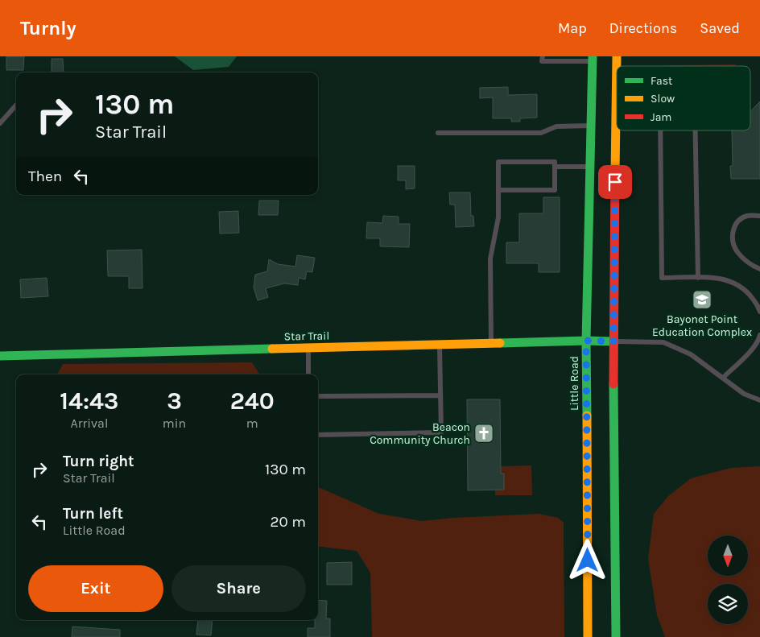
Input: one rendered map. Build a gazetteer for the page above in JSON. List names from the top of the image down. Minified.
{"streets":{"main road":["Star Trail","Little Road"]},"crossings":[["Star Trail","Little Road"]],"places":{"school or university":["Bayonet Point Education Complex"],"church":["Beacon Community Church"]},"legend":["Fast","Slow","Jam"],"north":"bottom","page":{"header":"Turnly","nav":["Map","Directions","Saved"],"turn":["130 m","Star Trail"],"then":"Then","eta":["14:43","Arrival","3","min","240","m"],"list":[{"name":"Turn right","note":"Star Trail","value":"130 m"},{"name":"Turn left","note":"Little Road","value":"20 m"}],"buttons":["Exit","Share"]}}
